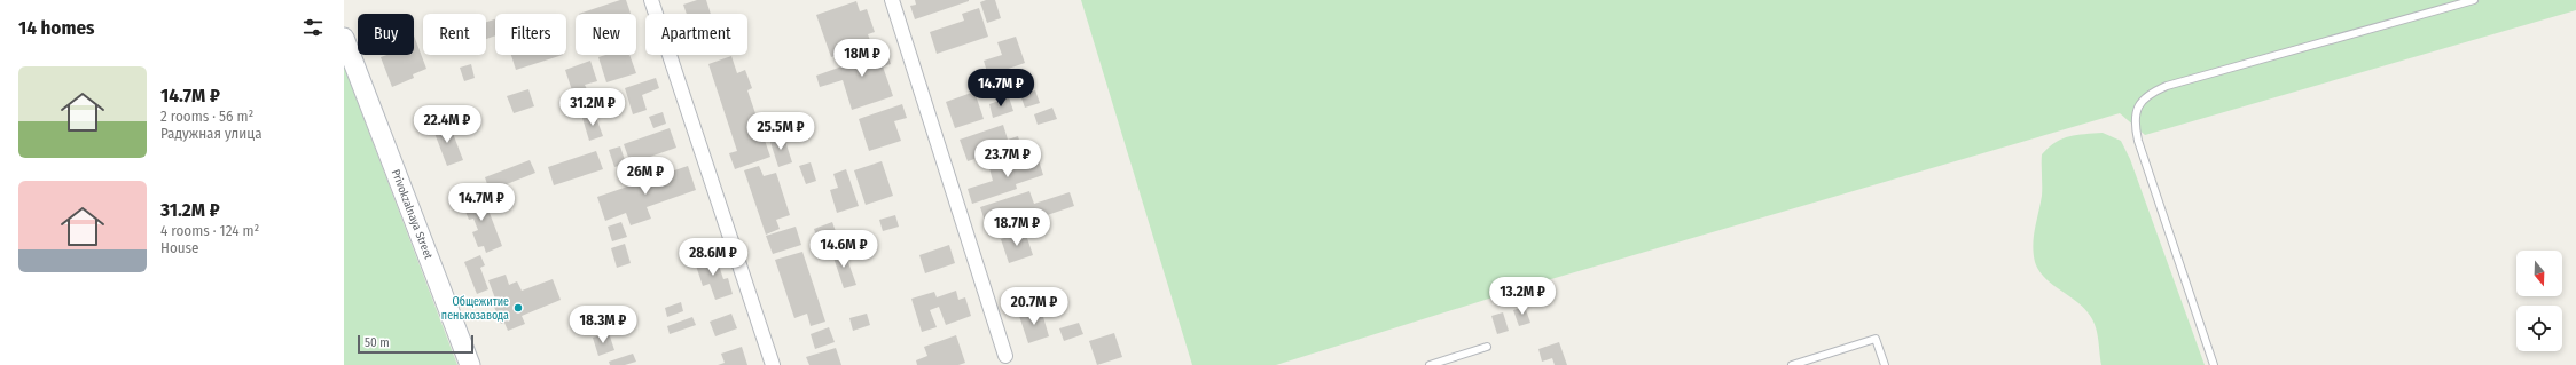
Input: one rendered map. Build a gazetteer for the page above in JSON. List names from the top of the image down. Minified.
{"streets":{"main road":["Privokzalnaya Street"]},"places":["Общежитие пенькозавода"],"scale_bar":"50 m","north":"bottom","page":{"heading":"14 homes","chip":["Buy","Rent","Filters","New","Apartment"],"price":["18M ₽","14.7M ₽","31.2M ₽","22.4M ₽","25.5M ₽","23.7M ₽","26M ₽","14.7M ₽","18.7M ₽","14.6M ₽","28.6M ₽","13.2M ₽","20.7M ₽","18.3M ₽"],"list":[{"name":"14.7M ₽","note":"2 rooms · 56 m² · Радужная улица"},{"name":"31.2M ₽","note":"4 rooms · 124 m² · House"}],"scale":"50 m"}}
